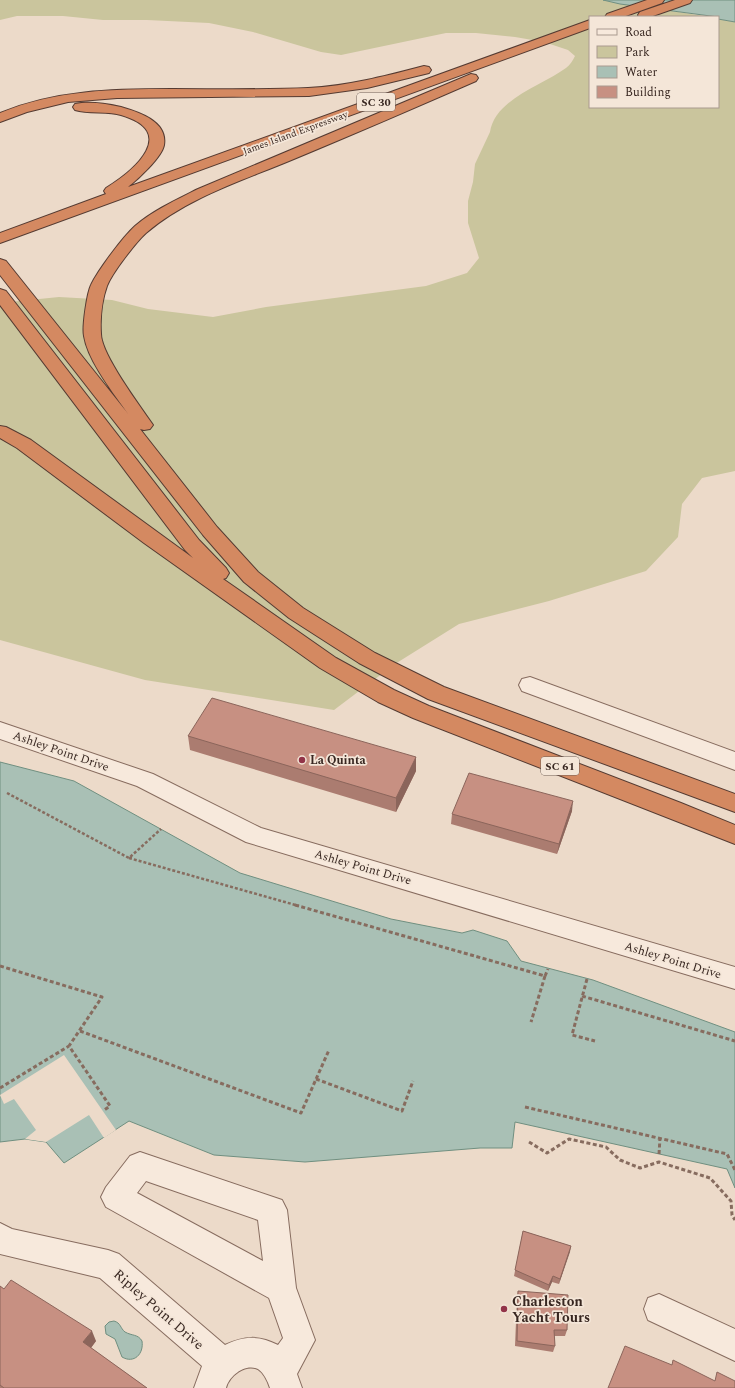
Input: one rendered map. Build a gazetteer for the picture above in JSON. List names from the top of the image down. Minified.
{"streets":{"highway":["SC 30","James Island Expressway","SC 61"],"street":["Ashley Point Drive","Ripley Point Drive"]},"places":["La Quinta","Charleston Yacht Tours"],"legend":["Road","Park","Water","Building"]}
